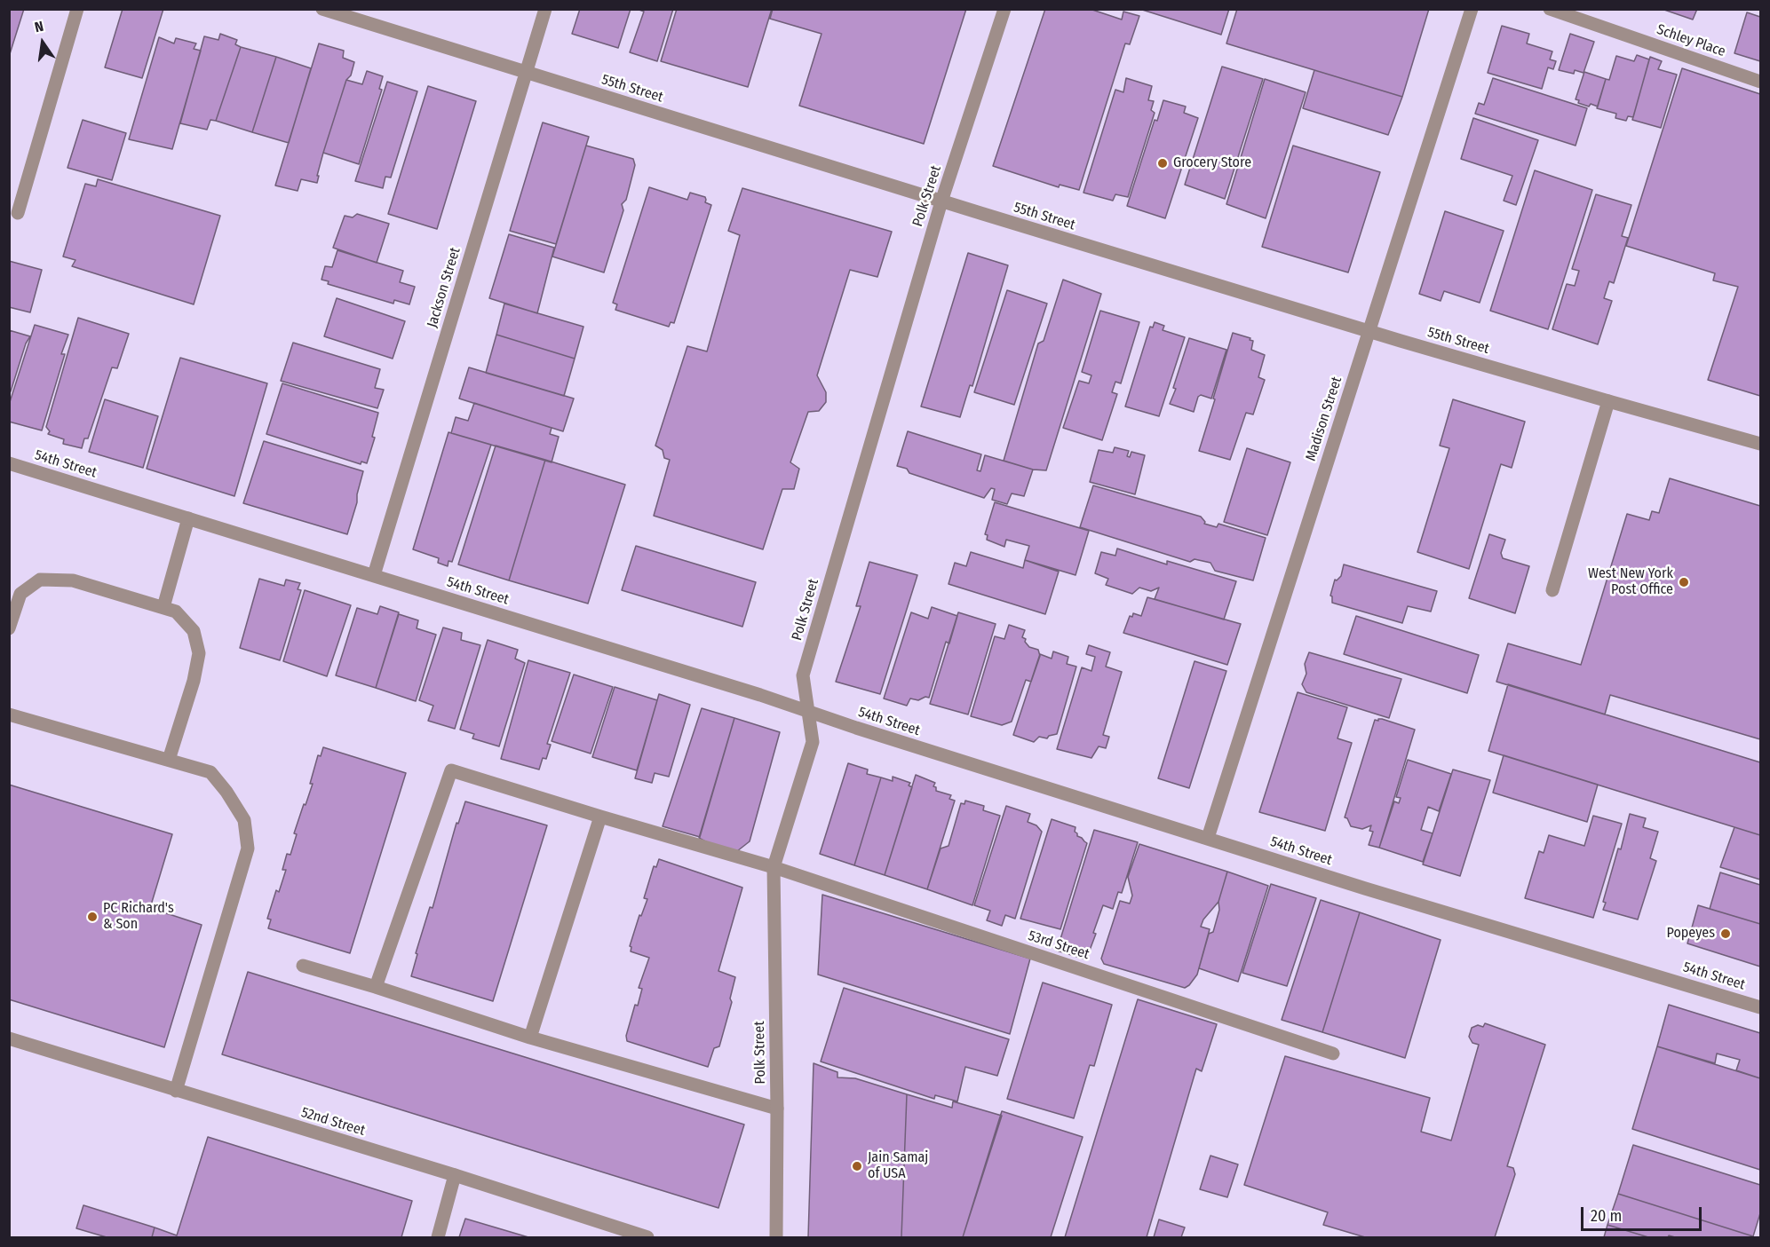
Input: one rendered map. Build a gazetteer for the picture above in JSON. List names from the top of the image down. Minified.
{"streets":{"street":["Schley Place","55th Street","Polk Street","Jackson Street","Madison Street","54th Street","53rd Street","52nd Street"]},"crossings":[["55th Street","Polk Street"],["55th Street","Jackson Street"],["55th Street","Madison Street"],["Polk Street","54th Street"],["Polk Street","53rd Street"],["Jackson Street","54th Street"],["Madison Street","54th Street"]],"places":["Grocery Store","West New York Post Office","PC Richard's & Son","Popeyes","Jain Samaj of USA"],"scale_bar":"20 m","north":"top"}
